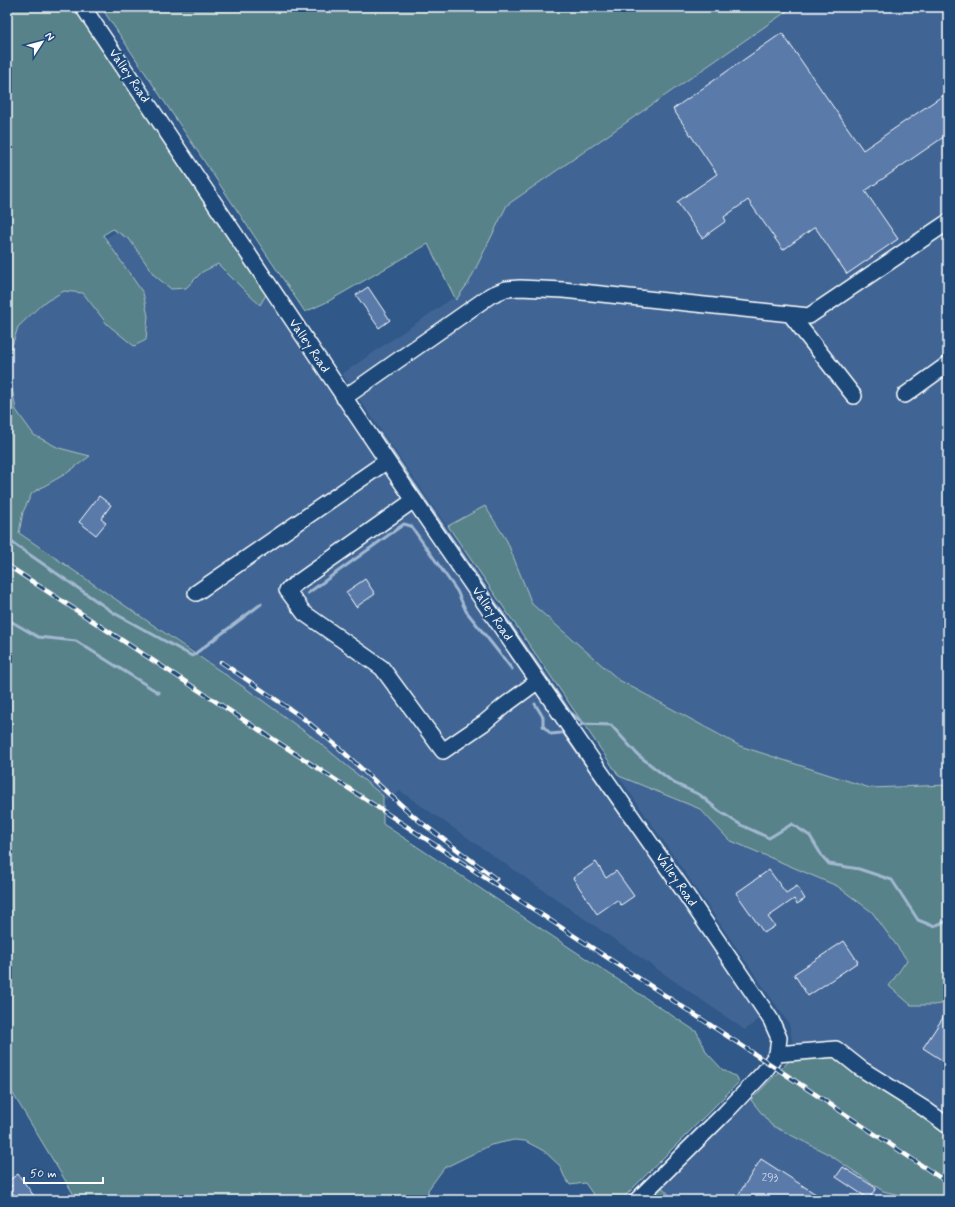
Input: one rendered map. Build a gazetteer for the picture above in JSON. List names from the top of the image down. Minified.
{"streets":{"street":["Valley Road"]},"house_numbers":["293"],"scale_bar":"50 m","north":"top right"}
